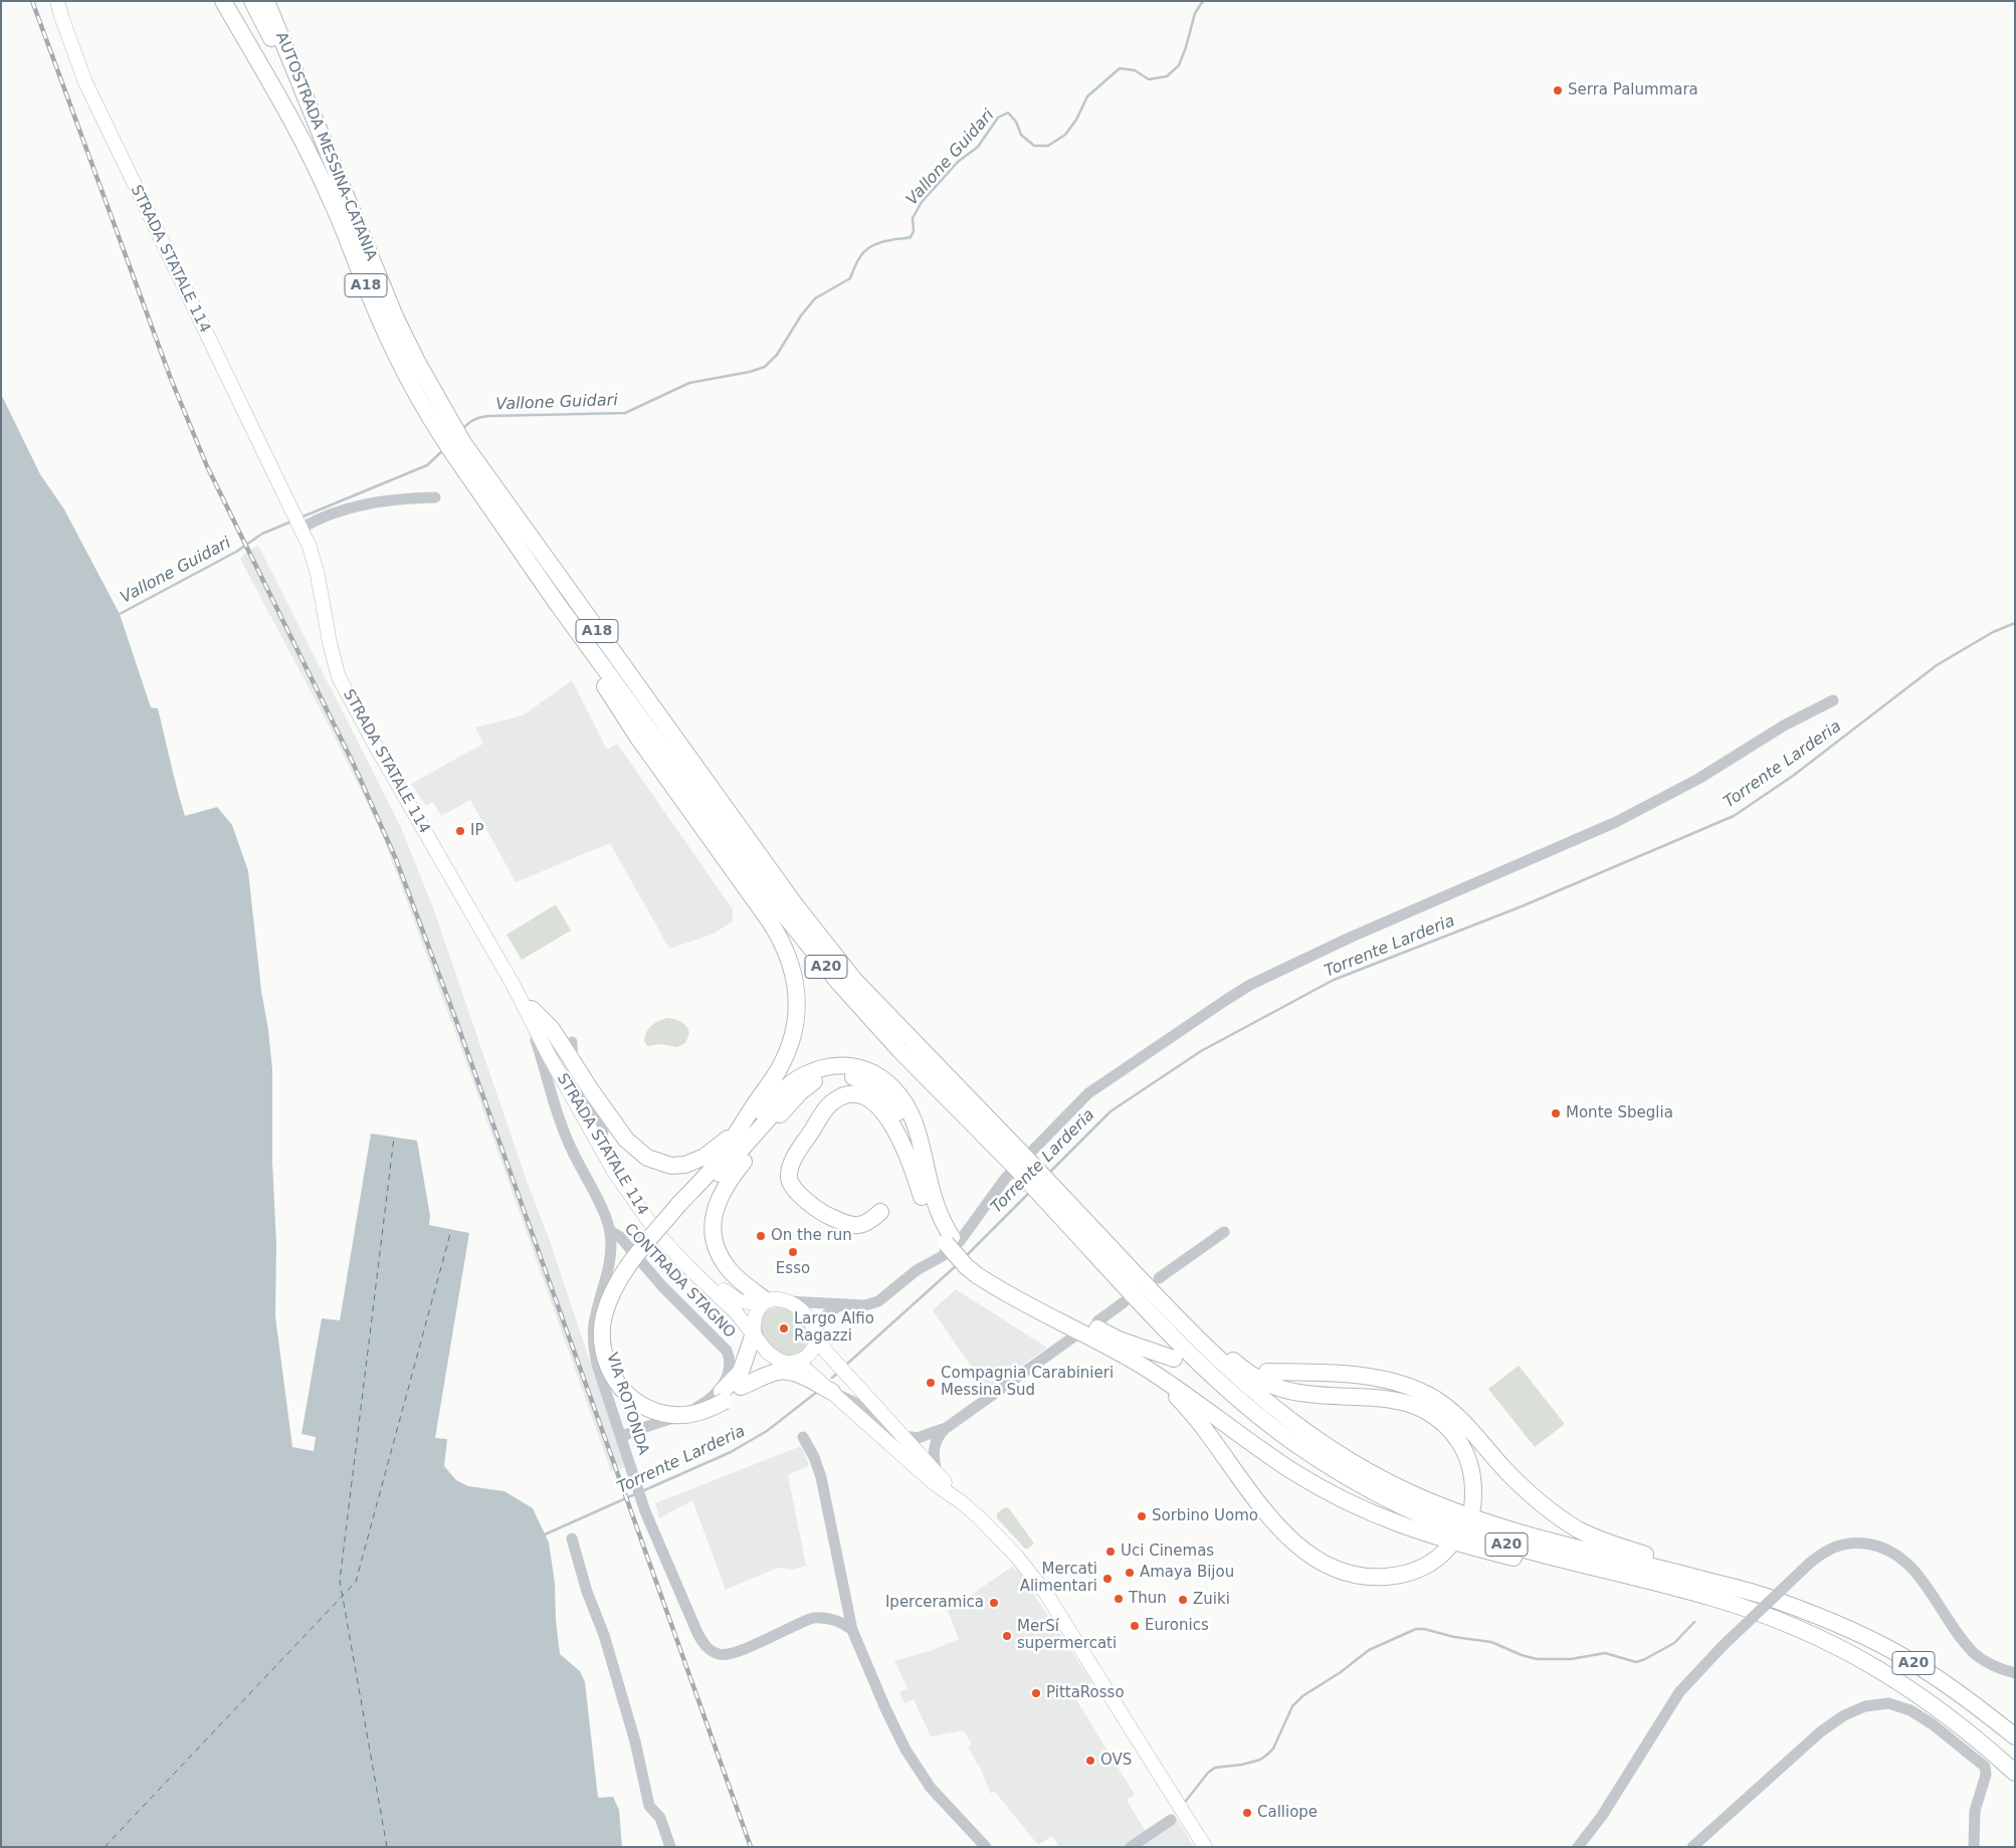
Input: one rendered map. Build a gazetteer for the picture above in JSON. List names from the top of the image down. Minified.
{"streets":{"highway":["AUTOSTRADA MESSINA-CATANIA","A18","A20"],"main road":["STRADA STATALE 114"],"street":["CONTRADA STAGNO","VIA ROTONDA"]},"crossings":[["AUTOSTRADA MESSINA-CATANIA","A18"],["STRADA STATALE 114","VIA ROTONDA"],["A18","A20"],["CONTRADA STAGNO","VIA ROTONDA"]],"water":["Vallone Guidari","Torrente Larderia"],"places":["Serra Palummara","IP","Monte Sbeglia","On the run","Esso","Largo Alfio Ragazzi","Compagnia Carabinieri Messina Sud","Sorbino Uomo","Uci Cinemas","Amaya Bijou","Mercati Alimentari","Thun","Zuiki","Iperceramica","Euronics","MerSí supermercati","PittaRosso","OVS","Calliope"]}
